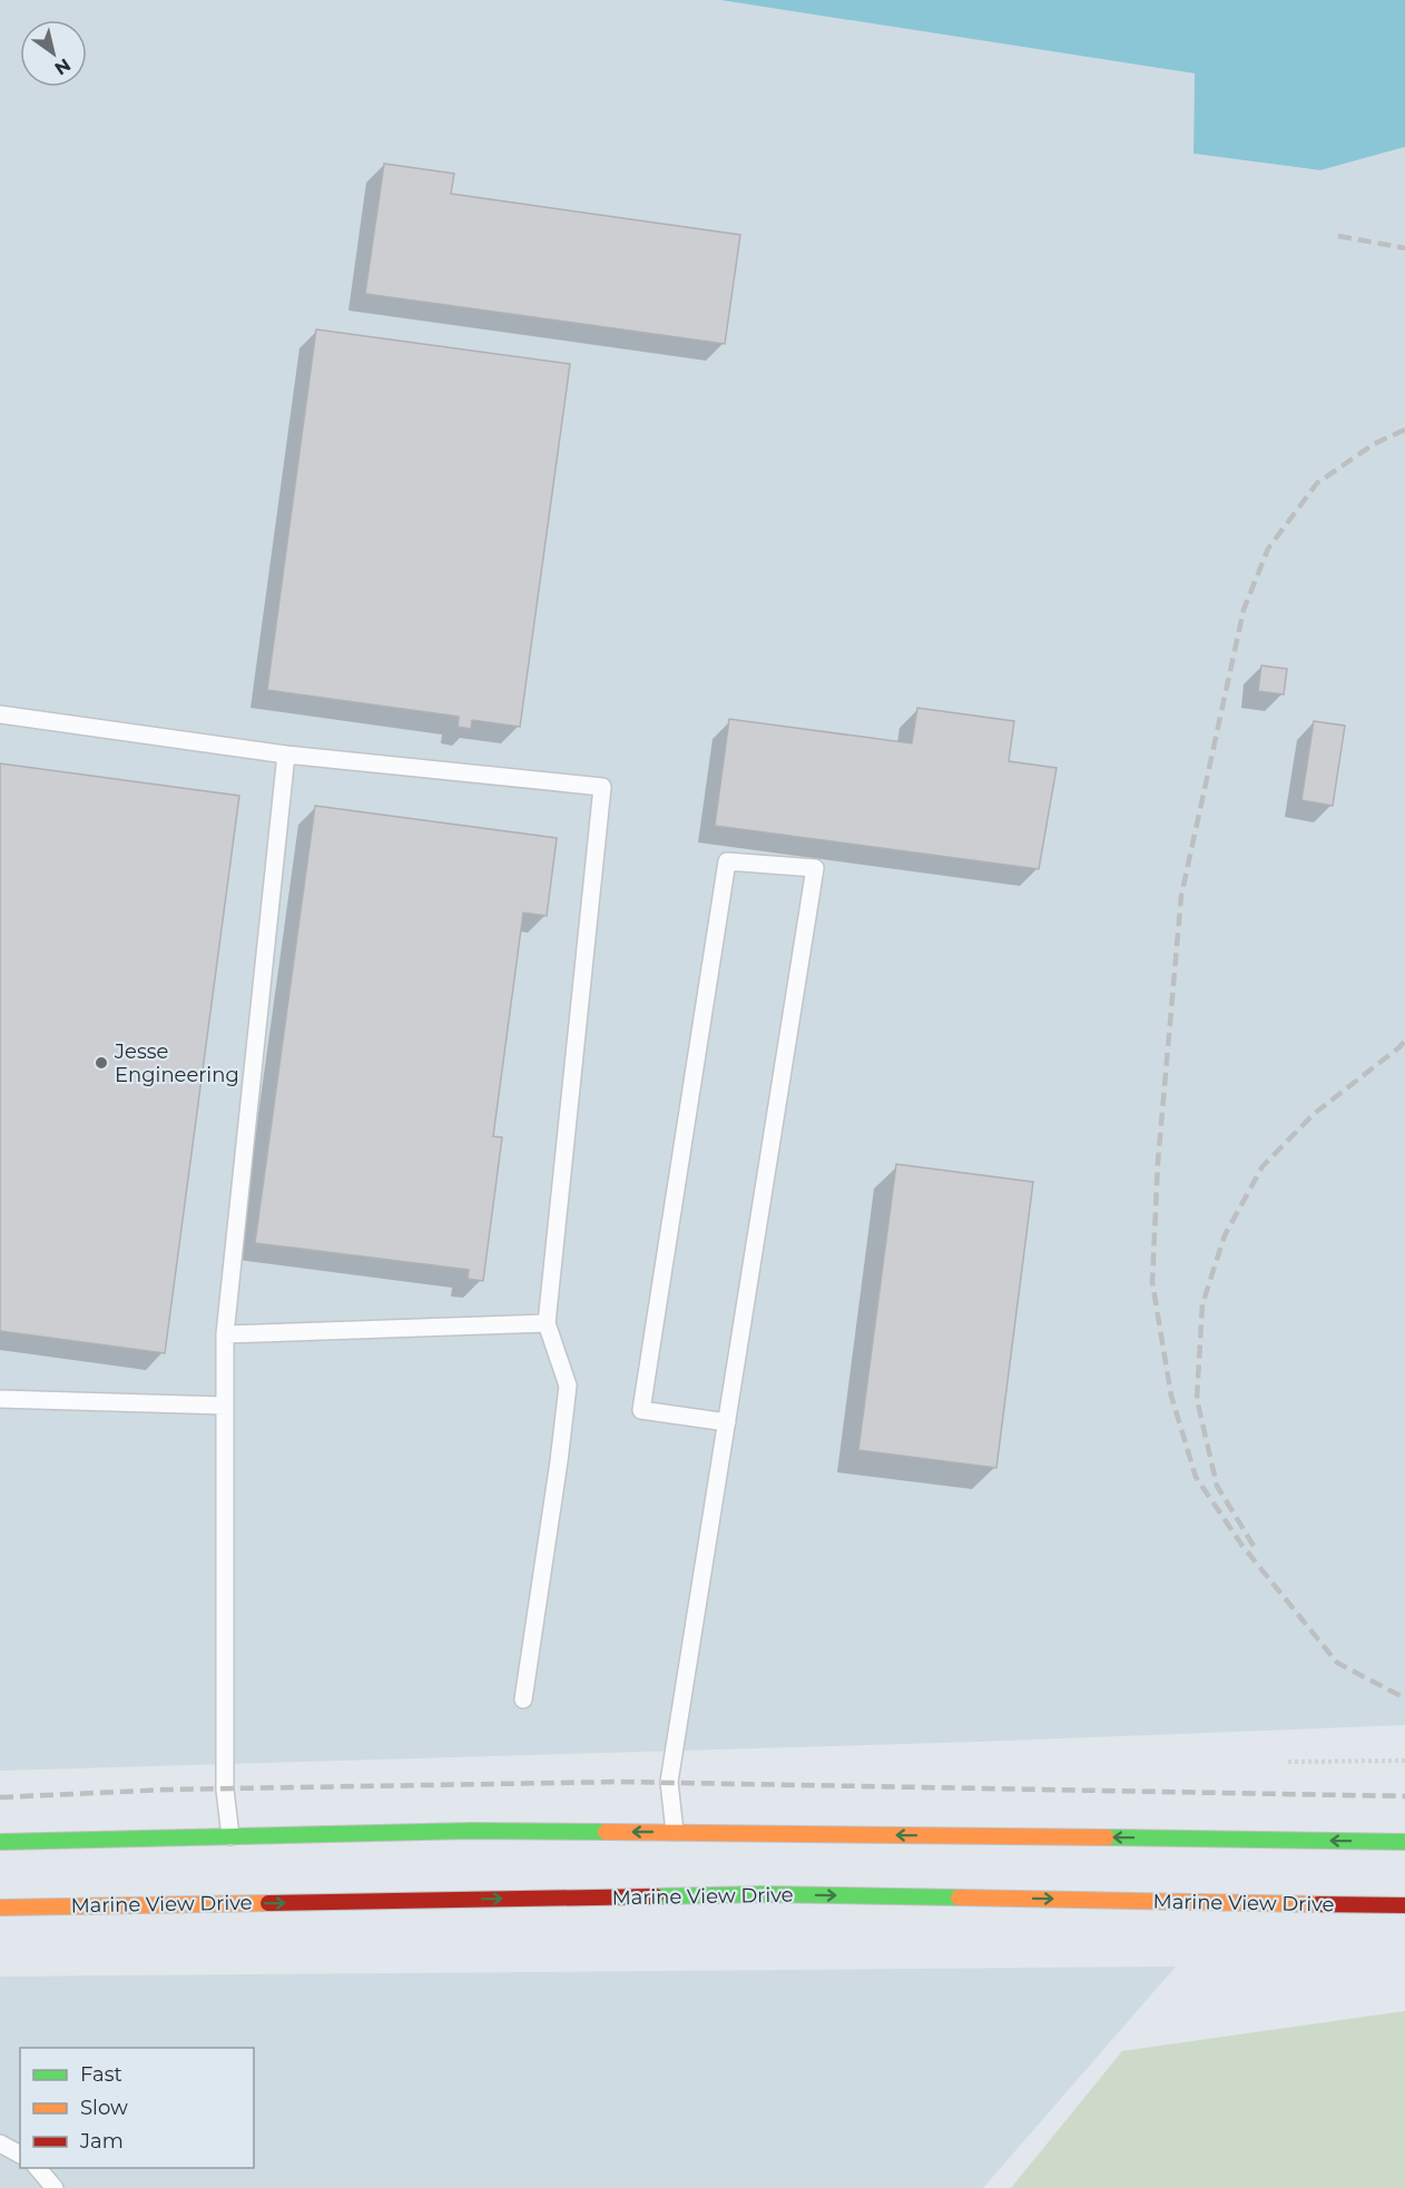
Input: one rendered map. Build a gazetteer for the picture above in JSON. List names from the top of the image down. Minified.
{"streets":{"main road":["Marine View Drive"]},"places":["Jesse Engineering"],"legend":["Fast","Slow","Jam"],"north":"bottom right"}
